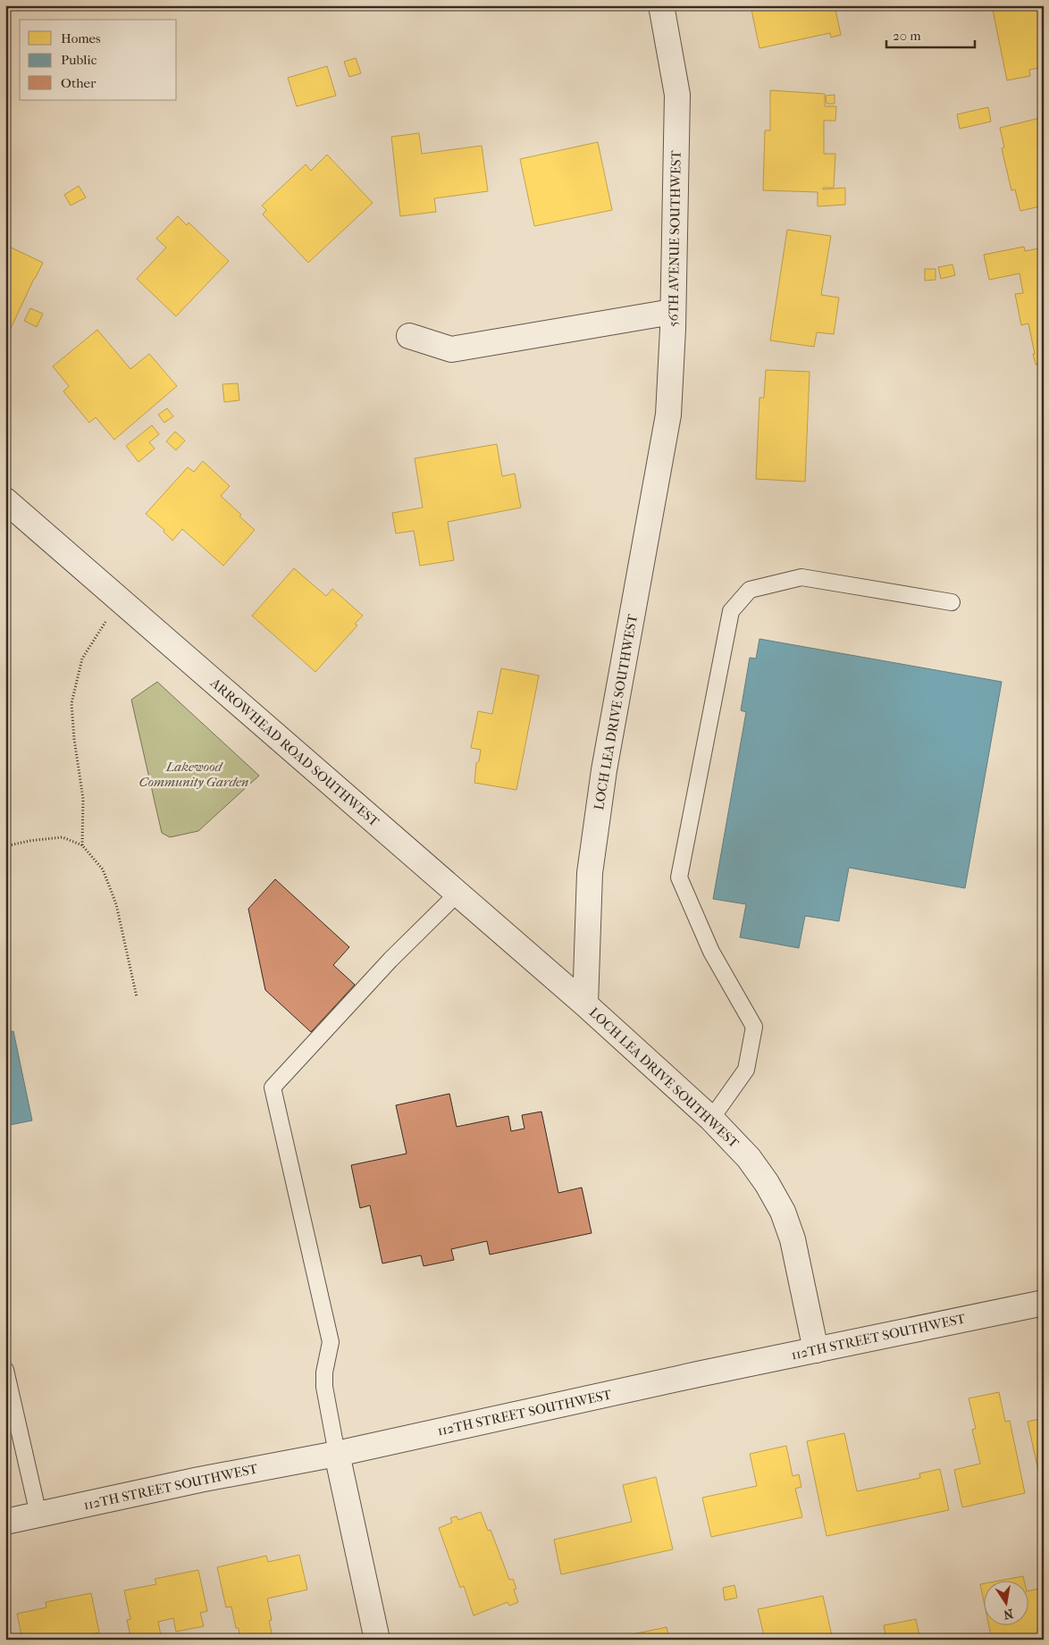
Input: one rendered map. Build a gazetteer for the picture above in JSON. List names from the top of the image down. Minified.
{"streets":{"street":["56TH AVENUE SOUTHWEST","LOCH LEA DRIVE SOUTHWEST","ARROWHEAD ROAD SOUTHWEST","112TH STREET SOUTHWEST"]},"crossings":[["56TH AVENUE SOUTHWEST","LOCH LEA DRIVE SOUTHWEST"],["LOCH LEA DRIVE SOUTHWEST","ARROWHEAD ROAD SOUTHWEST"],["LOCH LEA DRIVE SOUTHWEST","112TH STREET SOUTHWEST"]],"parks":["Lakewood Community Garden"],"legend":["Homes","Public","Other"],"scale_bar":"20 m","north":"bottom"}
